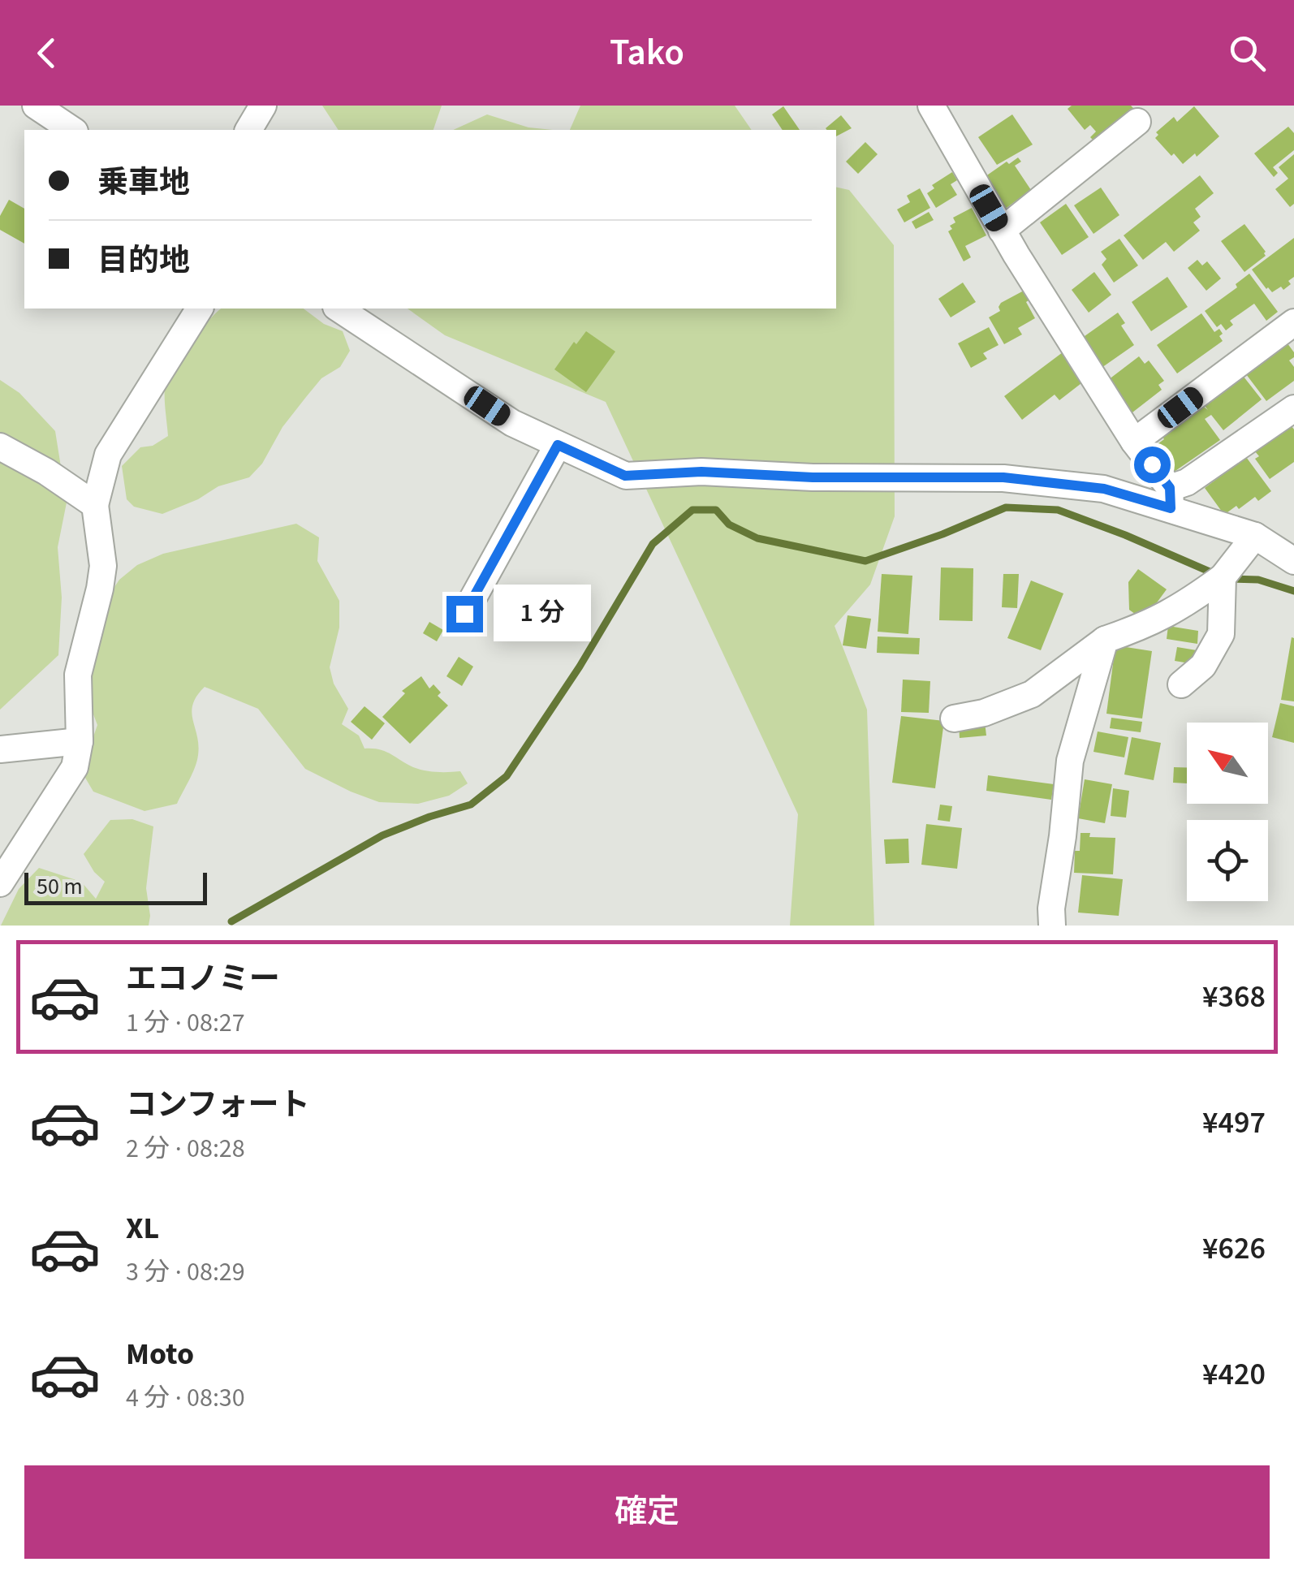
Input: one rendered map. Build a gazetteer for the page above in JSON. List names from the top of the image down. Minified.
{"scale_bar":"50 m","north":"top left","page":{"header":"Tako","banner":["乗車地","目的地"],"bubble":"1 分","scale":"50 m","list":[{"name":"エコノミー","note":"1 分 · 08:27","value":"¥368"},{"name":"コンフォート","note":"2 分 · 08:28","value":"¥497"},{"name":"XL","note":"3 分 · 08:29","value":"¥626"},{"name":"Moto","note":"4 分 · 08:30","value":"¥420"}],"buttons":"確定"}}
